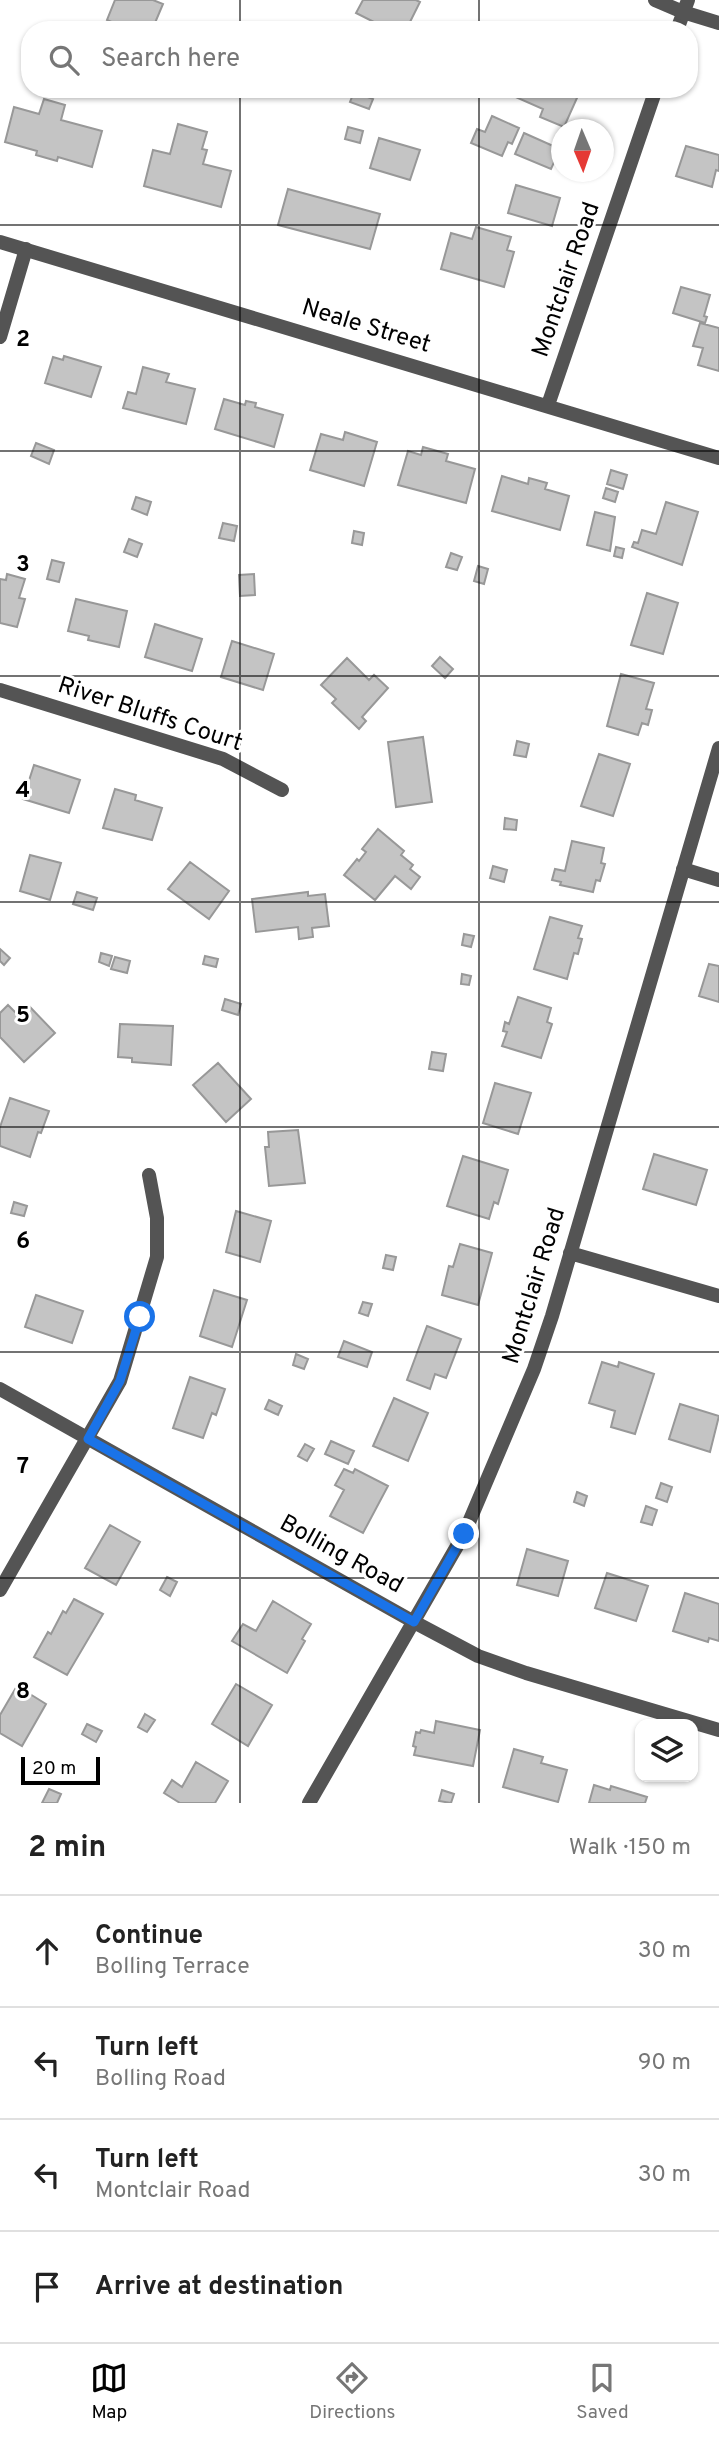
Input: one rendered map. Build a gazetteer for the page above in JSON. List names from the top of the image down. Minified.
{"streets":{"street":["Montclair Road","Neale Street","River Bluffs Court","Bolling Road"]},"crossings":[["Montclair Road","Neale Street"],["Montclair Road","Bolling Road"]],"scale_bar":"20 m","north":"bottom","page":{"search":"Search here","scale":"20 m","heading":["2 min","Walk · 150 m"],"list":[["Continue","Bolling Terrace","30 m"],["Turn left","Bolling Road","90 m"],["Turn left","Montclair Road","30 m"],"Arrive at destination"],"nav":["Map","Directions","Saved"]},"grid":{"rows":["2","3","4","5","6","7","8"]}}
